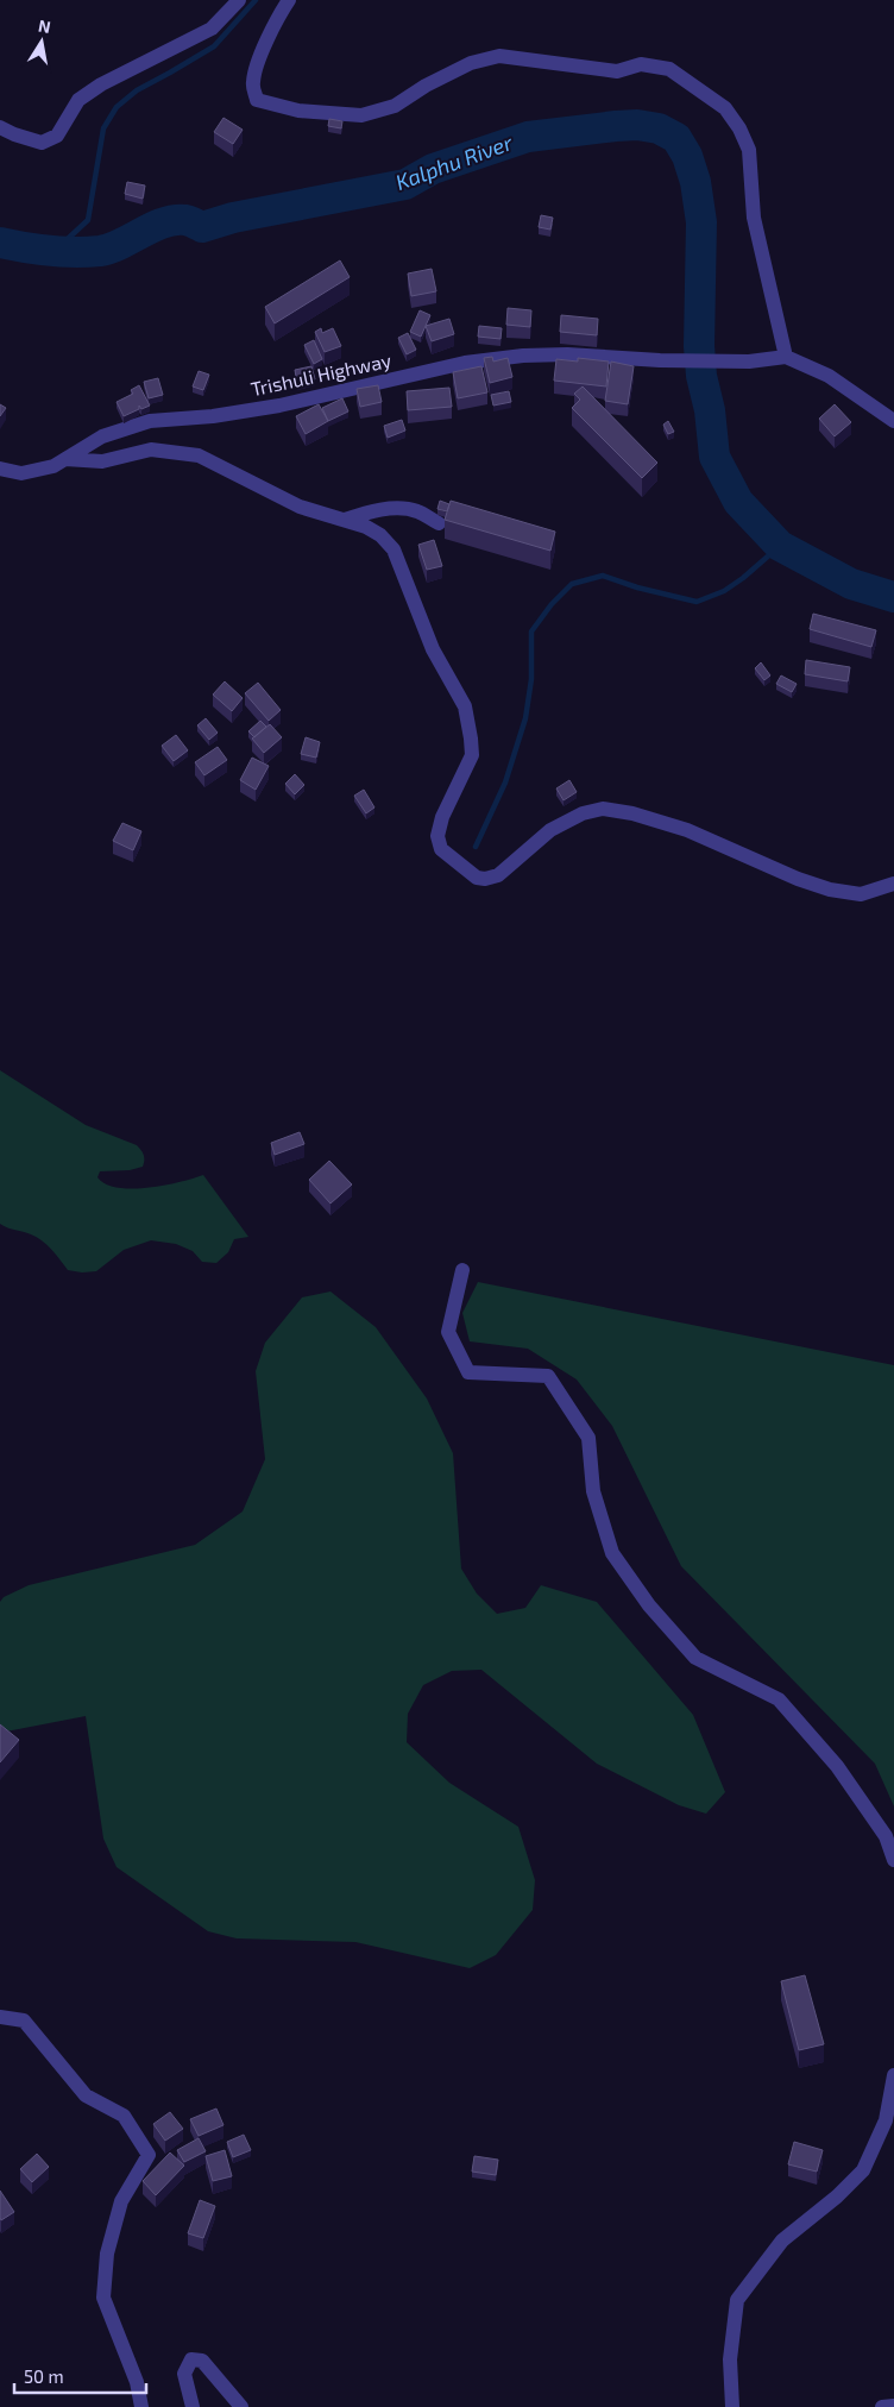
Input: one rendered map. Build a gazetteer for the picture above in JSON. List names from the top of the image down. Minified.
{"streets":{"street":["Trishuli Highway"]},"water":["Kalphu River"],"scale_bar":"50 m","north":"top"}
